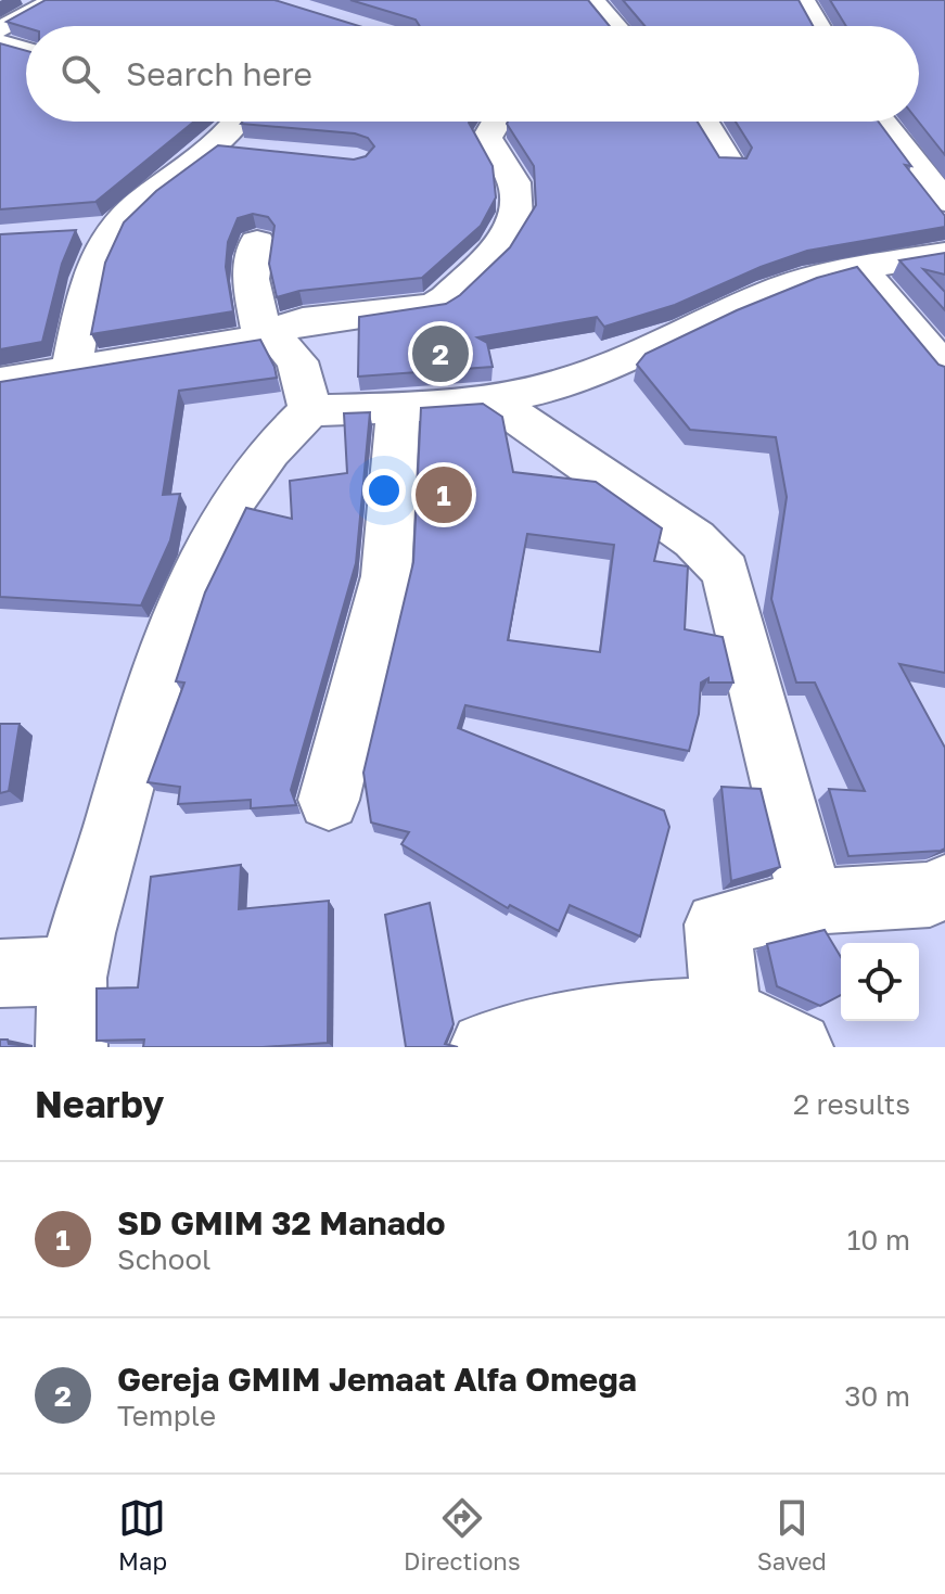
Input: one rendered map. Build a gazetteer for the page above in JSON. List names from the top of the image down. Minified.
{"page":{"search":"Search here","pins":["2","1"],"heading":["Nearby","2 results"],"list":[{"mark":"1","name":"SD GMIM 32 Manado","note":"School","value":"10 m"},{"mark":"2","name":"Gereja GMIM Jemaat Alfa Omega","note":"Temple","value":"30 m"}],"nav":["Map","Directions","Saved"]}}
